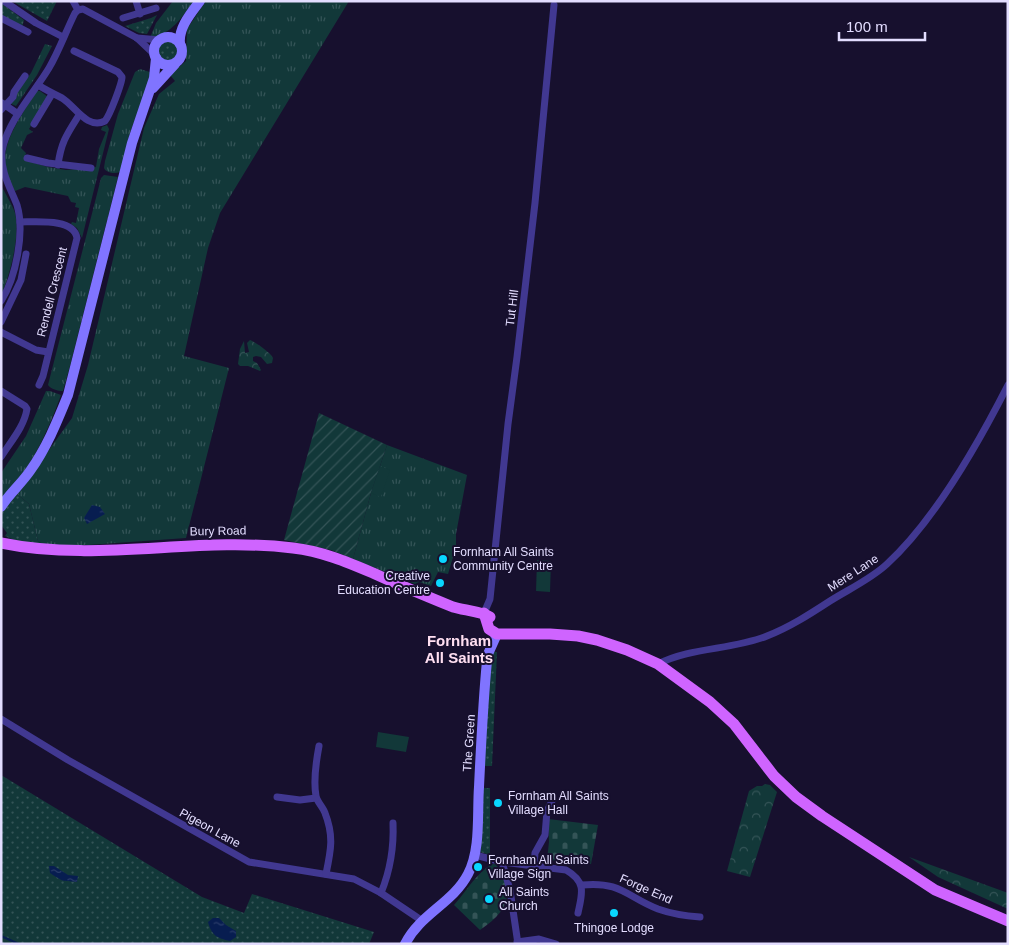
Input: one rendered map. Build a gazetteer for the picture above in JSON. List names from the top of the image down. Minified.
{"streets":{"main road":["Bury Road","The Green"],"street":["Rendell Crescent","Tut Hill","Mere Lane","Pigeon Lane","Forge End"]},"crossings":[["Tut Hill","Bury Road"],["The Green","Pigeon Lane"]],"districts":["Fornham All Saints"],"places":["Fornham All Saints Community Centre","Creative Education Centre","Fornham All Saints Village Hall","Fornham All Saints Village Sign","All Saints Church","Thingoe Lodge"],"scale_bar":"100 m"}
